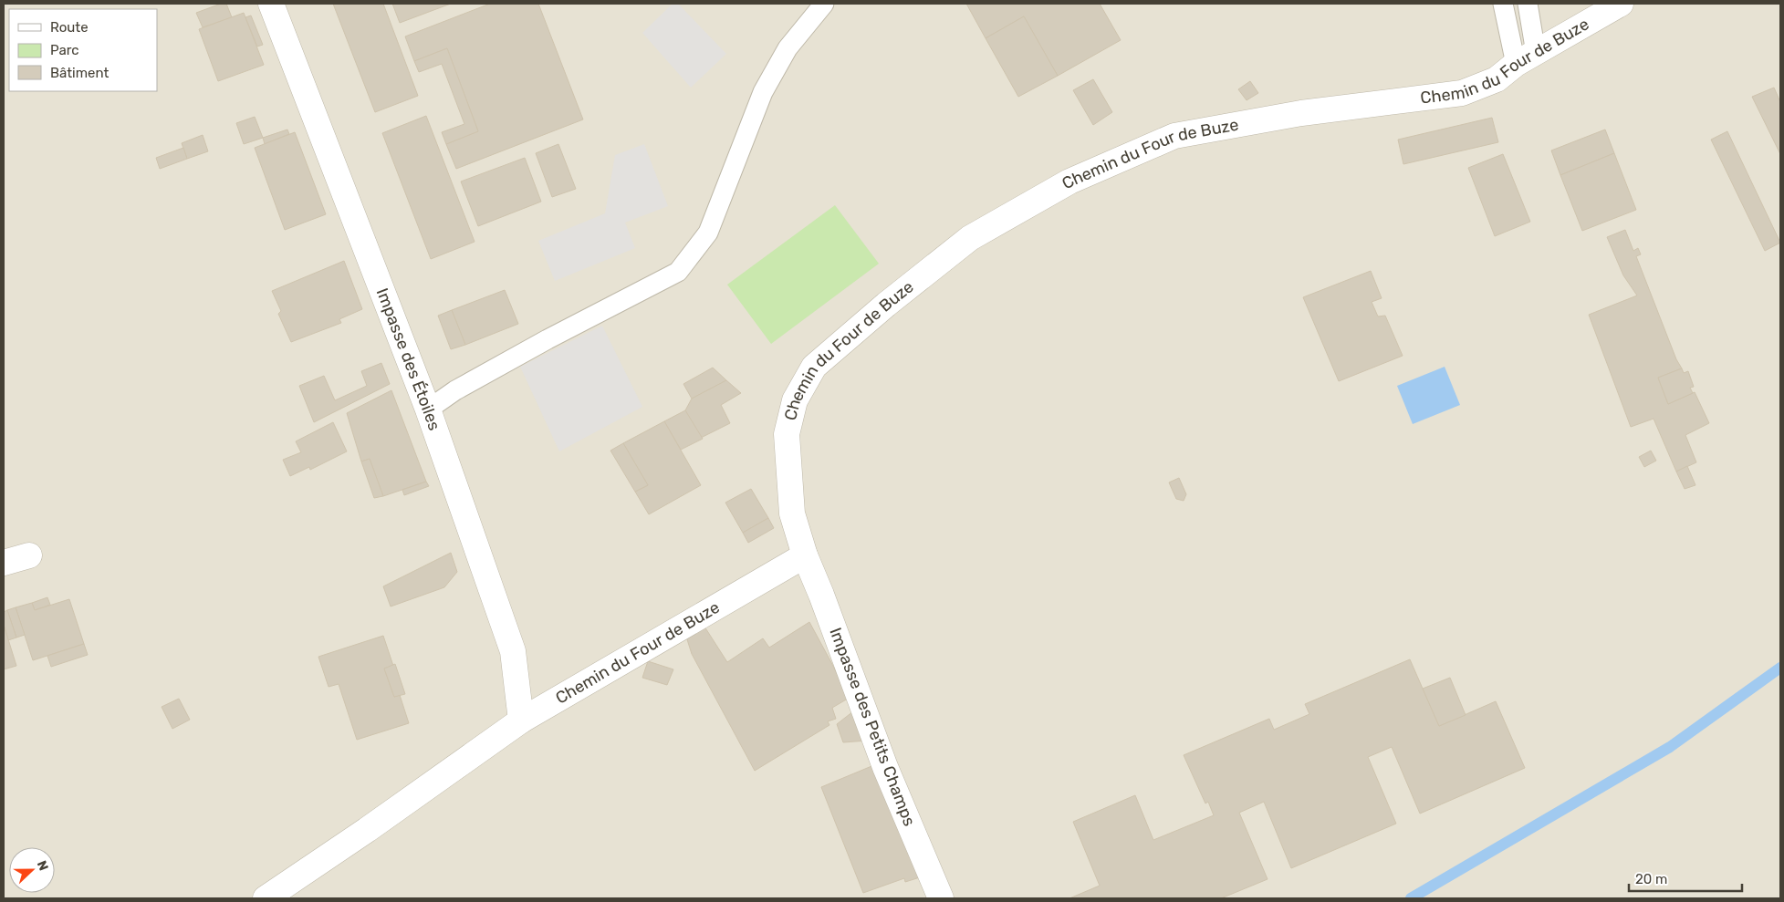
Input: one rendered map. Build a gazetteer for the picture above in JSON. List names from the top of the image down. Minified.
{"streets":{"street":["Chemin du Four de Buze","Impasse des Étoiles","Impasse des Petits Champs"]},"crossings":[["Chemin du Four de Buze","Impasse des Étoiles"],["Chemin du Four de Buze","Impasse des Petits Champs"]],"legend":["Route","Parc","Bâtiment"],"scale_bar":"20 m","north":"right"}
